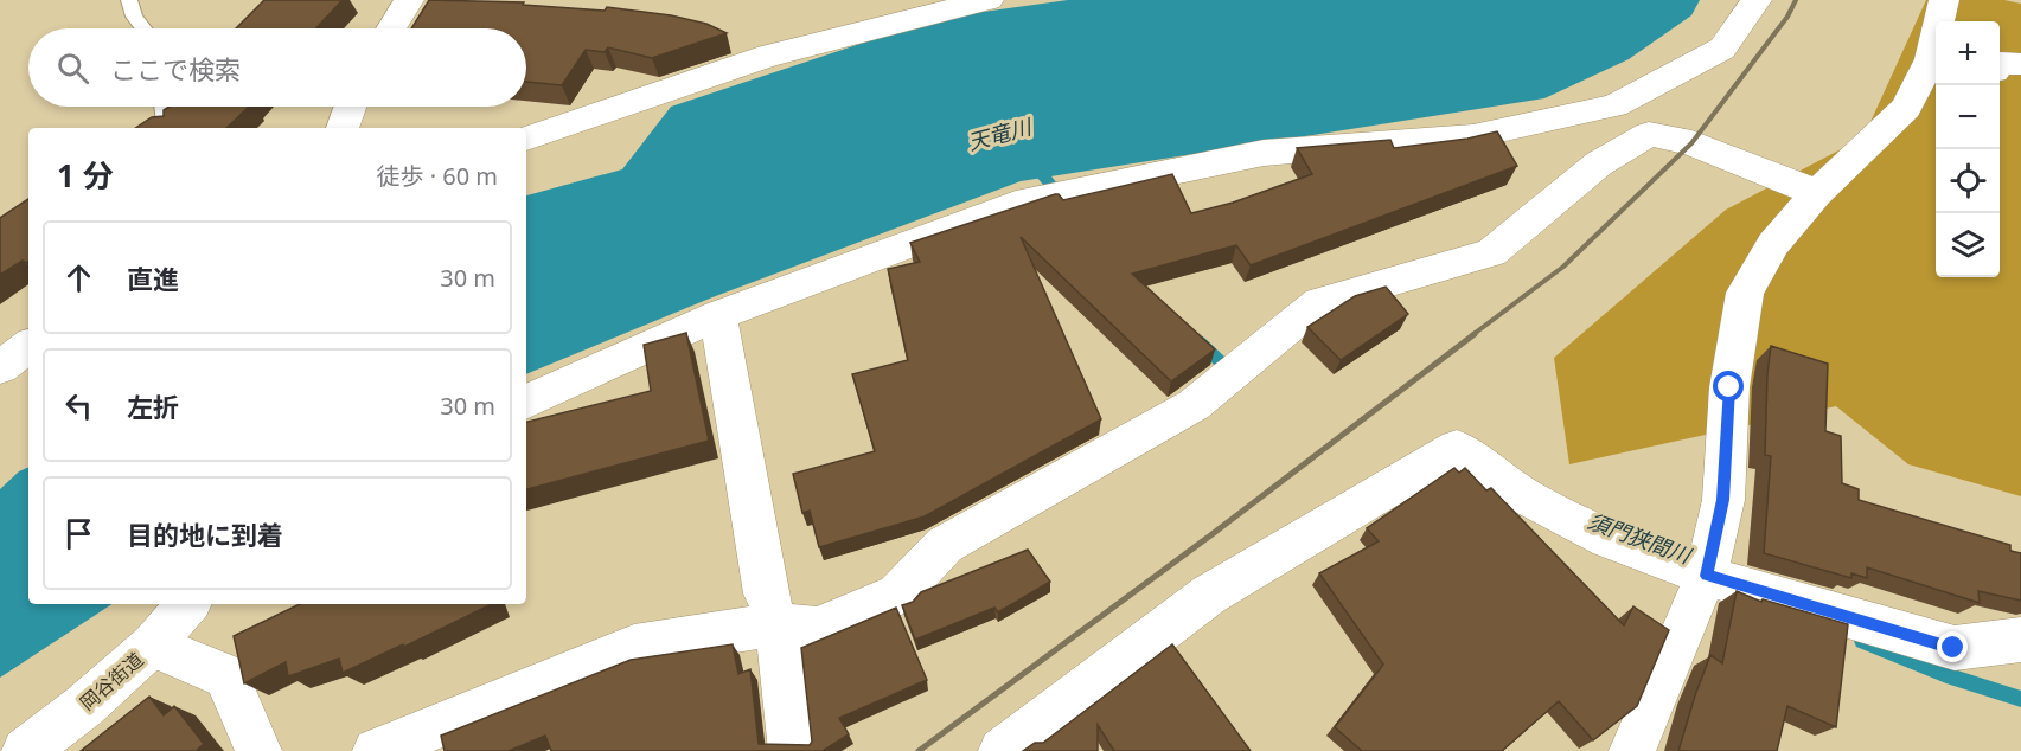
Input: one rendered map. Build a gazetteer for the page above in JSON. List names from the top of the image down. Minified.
{"streets":{"street":["岡谷街道"]},"water":["天竜川","須門狭間川"],"page":{"map_buttons":["+","−"],"search":"ここで検索","heading":["1 分","徒歩 · 60 m"],"list":[["直進","30 m"],["左折","30 m"],"目的地に到着"]}}
